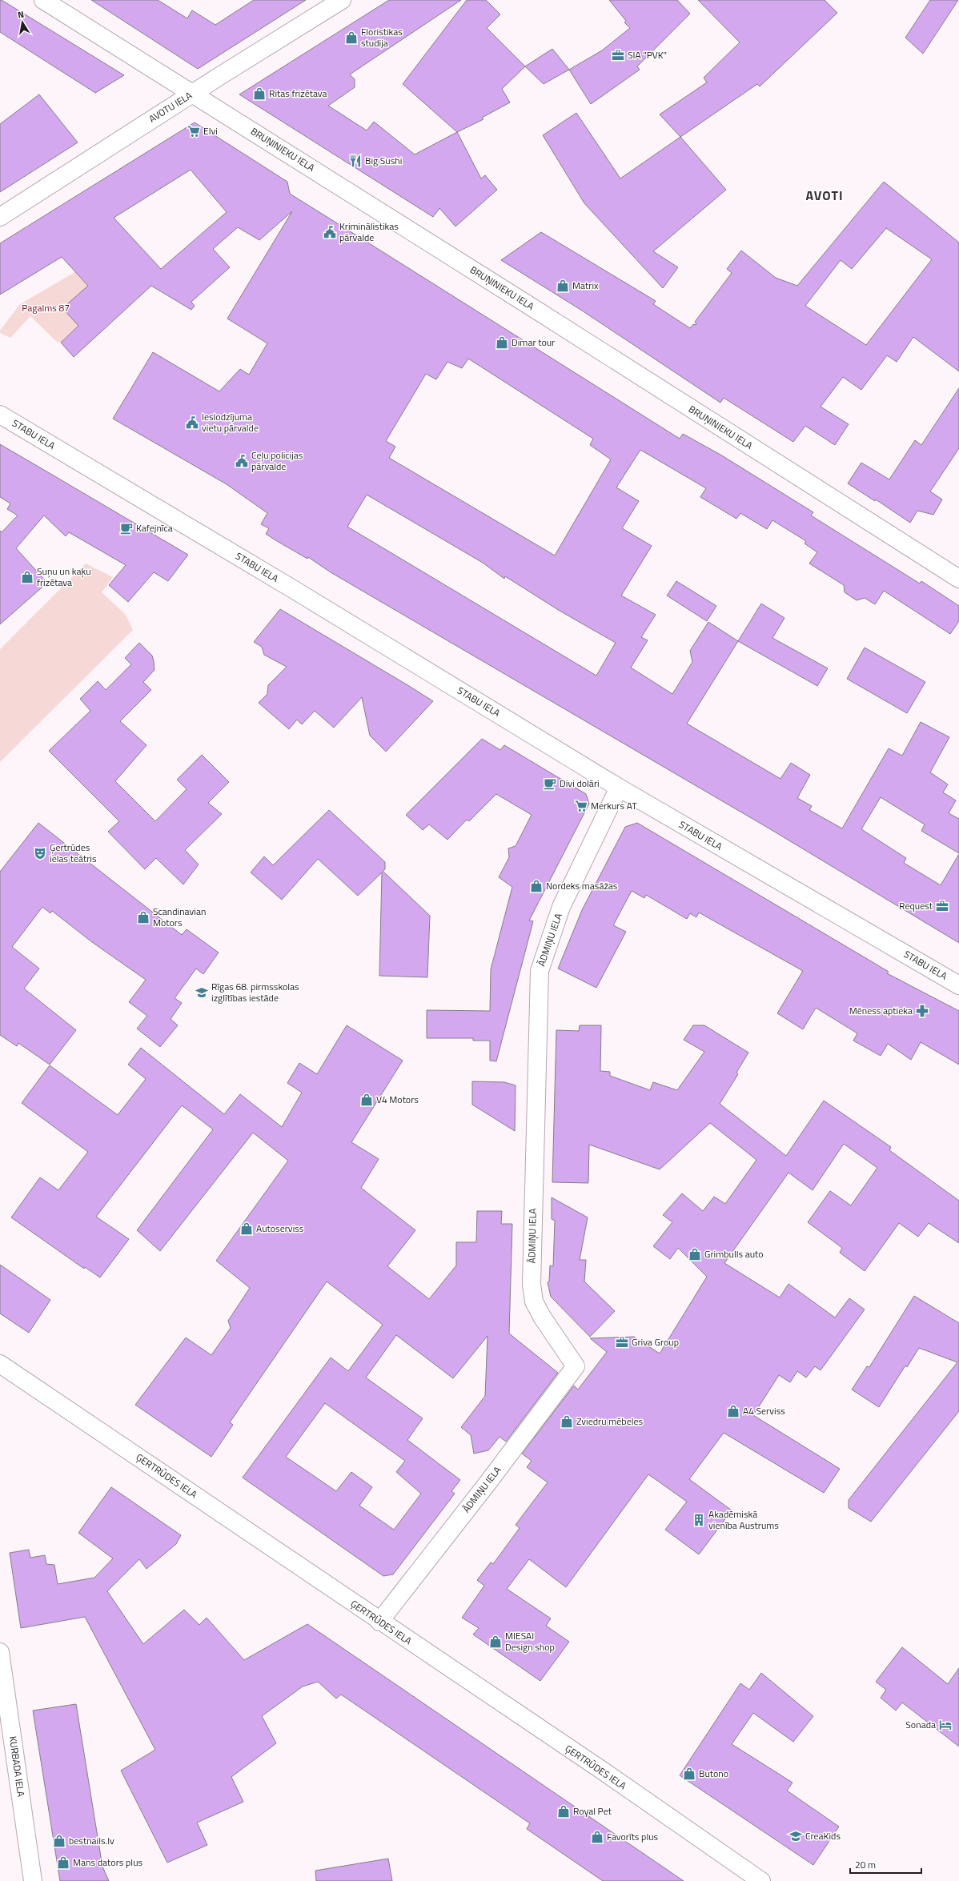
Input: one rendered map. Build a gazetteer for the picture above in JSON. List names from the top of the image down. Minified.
{"streets":{"street":["AVOTU IELA","BRUŅINIEKU IELA","STABU IELA","ĀDMIŅU IELA","ĢERTRŪDES IELA","KURBADA IELA"]},"crossings":[["AVOTU IELA","BRUŅINIEKU IELA"],["STABU IELA","ĀDMIŅU IELA"],["ĀDMIŅU IELA","ĢERTRŪDES IELA"]],"districts":["AVOTI"],"parks":["Pagalms 87"],"places":{"shop":["Floristikas studija","Ritas frizētava","Matrix","Dimar tour","Suņu un kaķu frizētava","Nordeks masāžas","Scandinavian Motors","V4 Motors","Autoserviss","Grimbulls auto","A4 Serviss","Zviedru mēbeles","MIESAI Design shop","Butono","Royal Pet","Favorīts plus","bestnails.lv","Mans dators plus"],"office":["SIA \"PVK\"","Request","Griva Group"],"supermarket":["Elvi","Merkurs AT"],"restaurant":["Big Sushi"],"public building":["Kriminālistikas pārvalde","Ieslodzījuma vietu pārvalde","Ceļu policijas pārvalde"],"cafe":["Kafejnīca","Divi dolāri"],"theatre":["Ģertrūdes ielas teātris"],"school or university":["Rīgas 68. pirmsskolas izglītības iestāde","CreaKids"],"pharmacy":["Mēness aptieka"],"building":["Akadēmiskā vienība Austrums"],"hotel":["Sonada"]},"scale_bar":"20 m","north":"top"}
